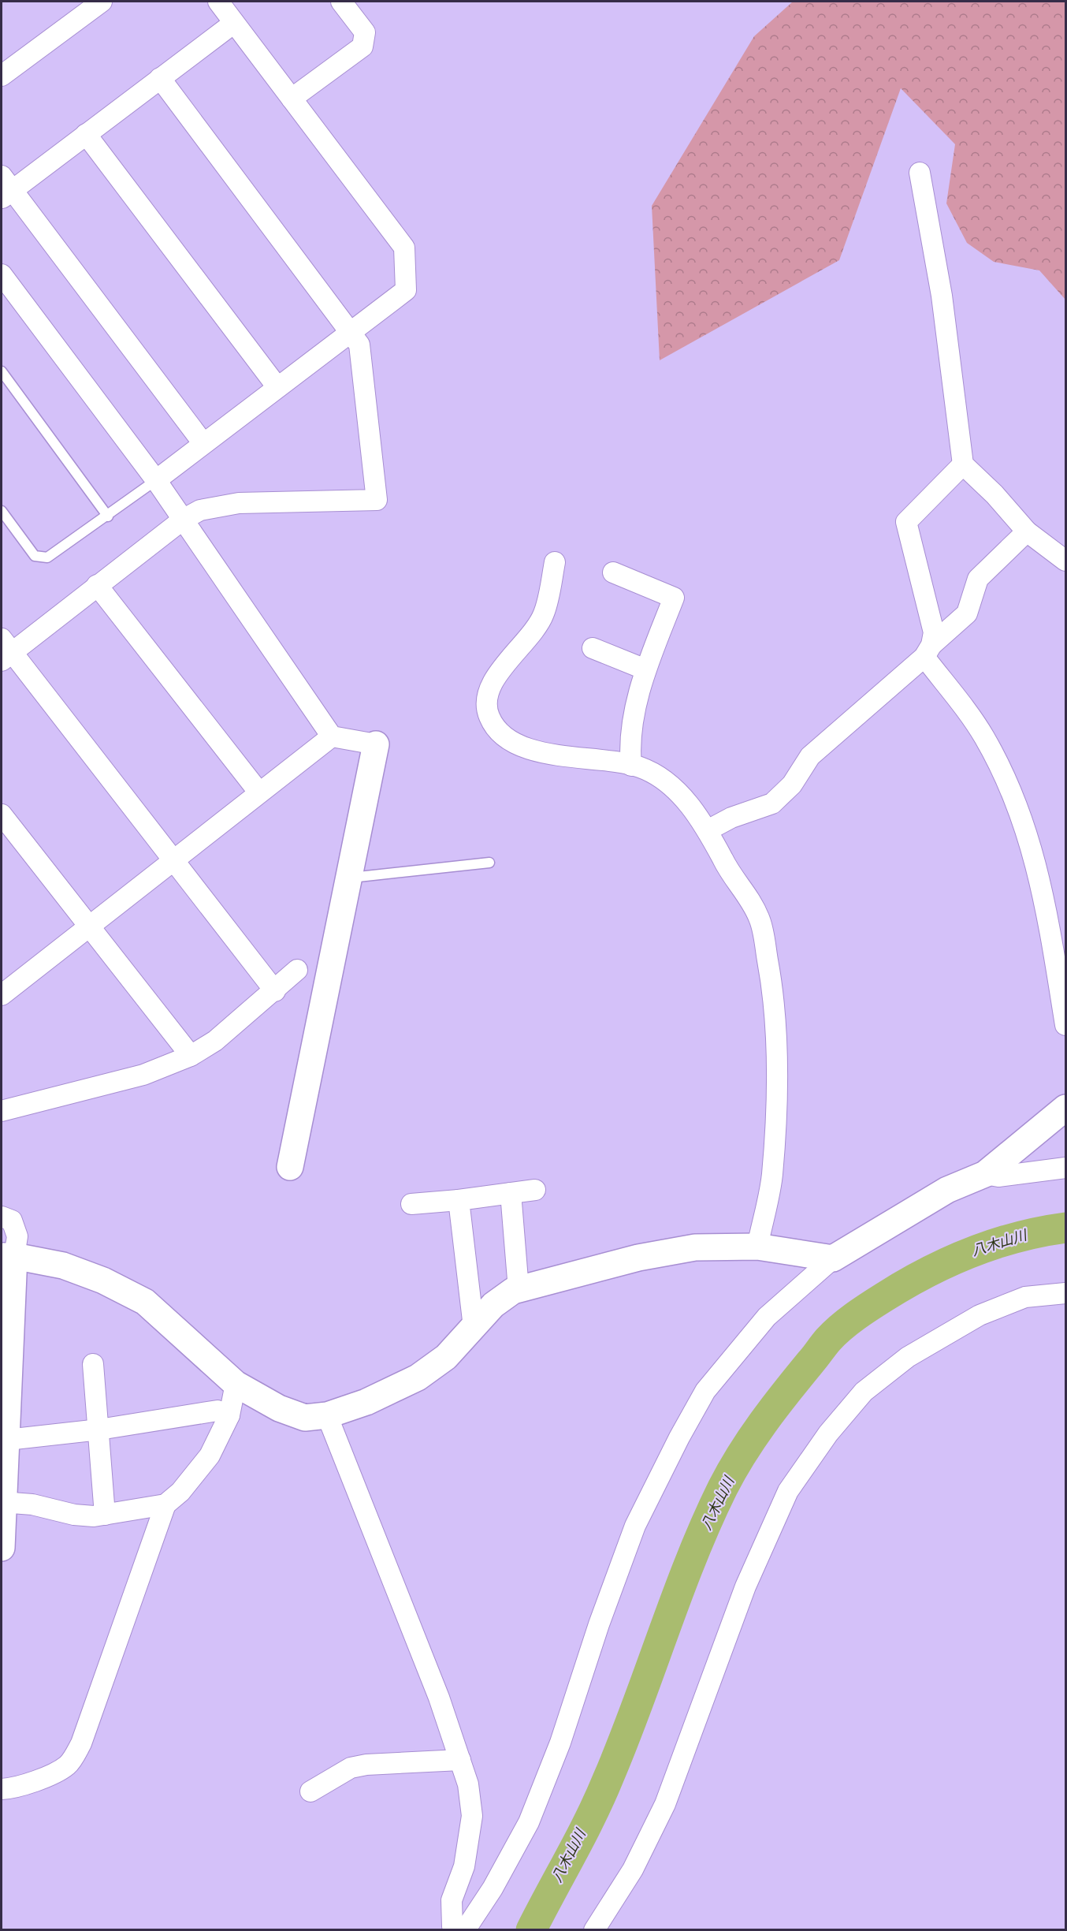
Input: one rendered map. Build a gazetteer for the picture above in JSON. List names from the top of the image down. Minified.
{"water":["八木山川"]}
